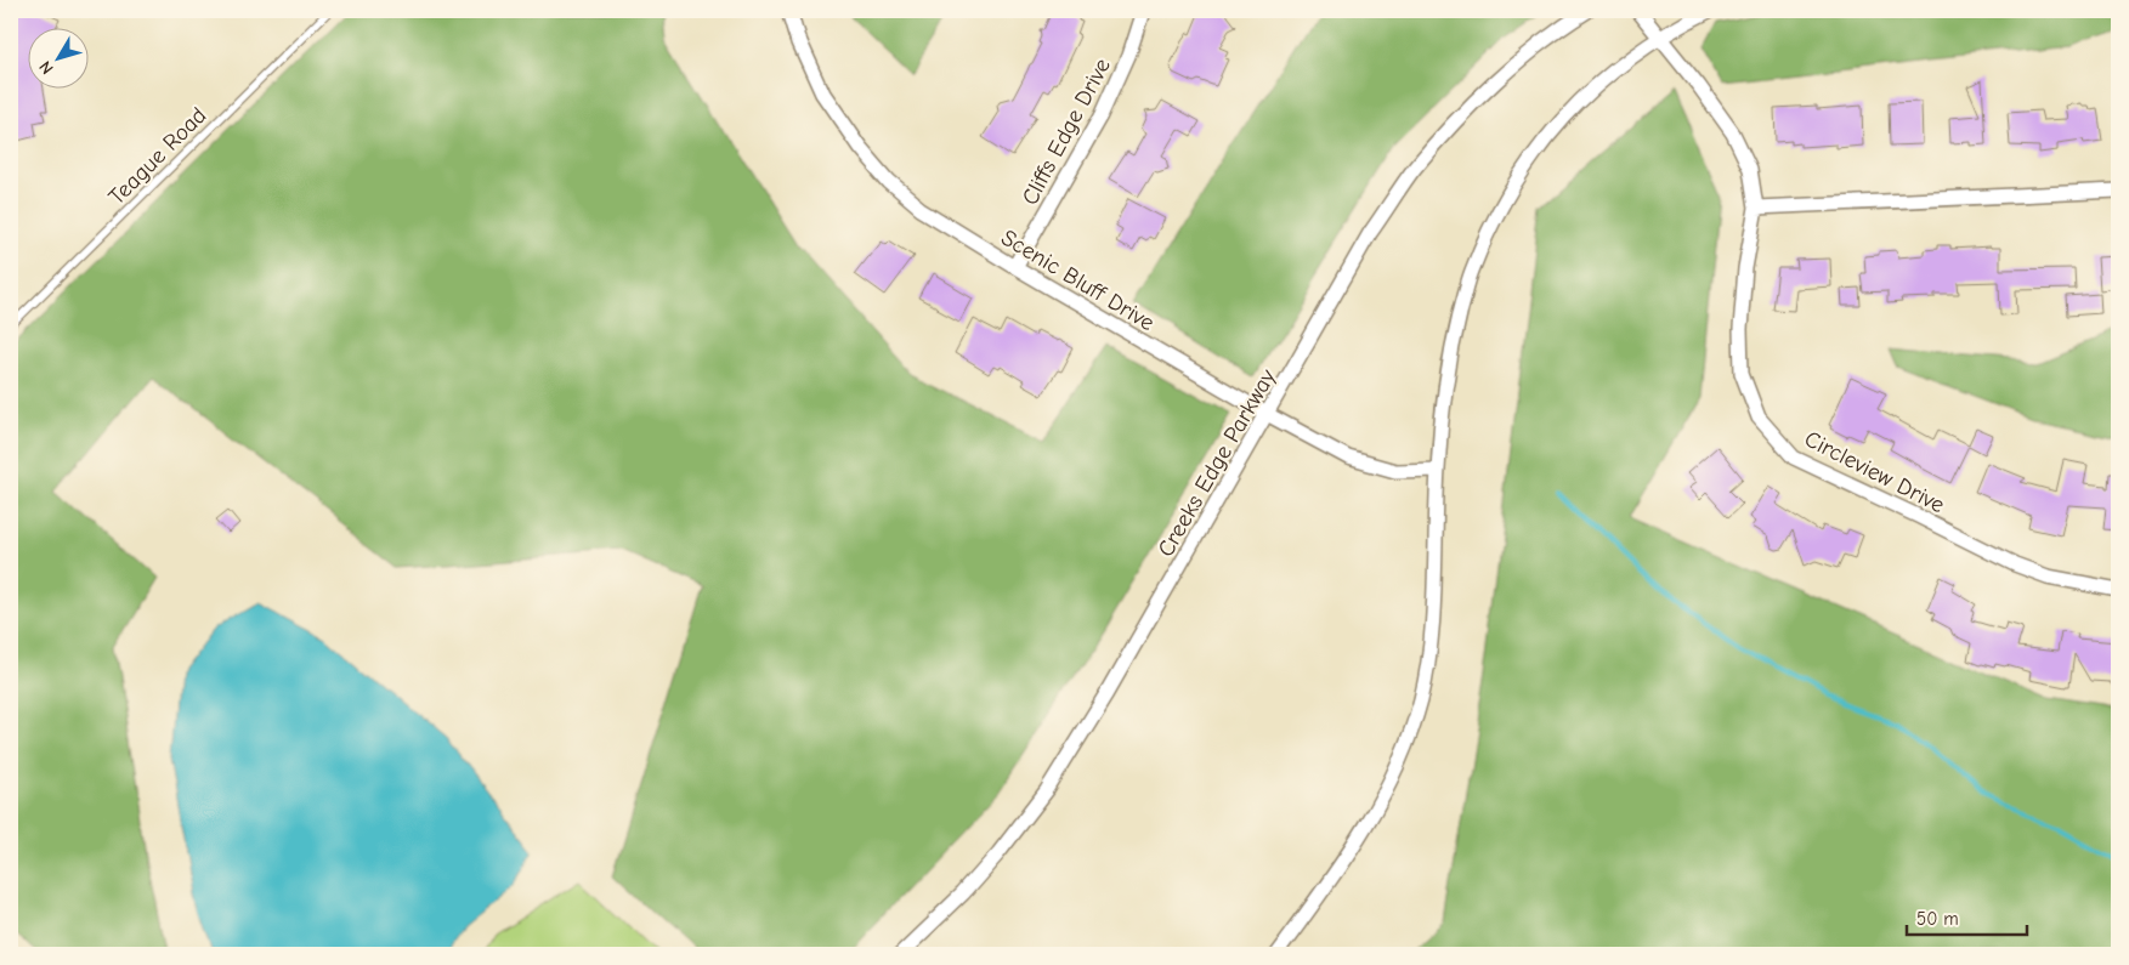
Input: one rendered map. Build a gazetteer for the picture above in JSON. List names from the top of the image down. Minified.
{"streets":{"street":["Cliffs Edge Drive","Scenic Bluff Drive","Creeks Edge Parkway","Circleview Drive"],"lane":["Teague Road"]},"crossings":[["Cliffs Edge Drive","Scenic Bluff Drive"],["Scenic Bluff Drive","Creeks Edge Parkway"]],"scale_bar":"50 m","north":"bottom left"}
